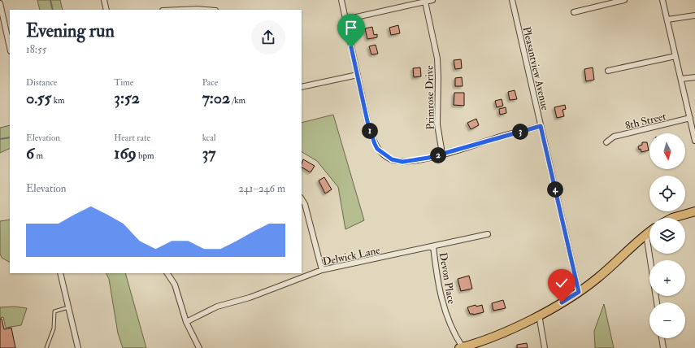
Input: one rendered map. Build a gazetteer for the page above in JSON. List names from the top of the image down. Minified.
{"streets":{"street":["Pleasantview Avenue","Primrose Drive","8th Street","Delwick Lane","Devon Place"]},"crossings":[["Delwick Lane","Devon Place"]],"north":"bottom","page":{"heading":["Evening run","18:55"],"stats":[["Distance","0.55 km"],["Time","3:52"],["Pace","7:02 /km"],["Elevation","6 m"],["Heart rate","169 bpm"],["kcal","37"]],"pins":["1","3","2","4"],"map_buttons":["+","−"],"chart":["Elevation","241–246 m"]}}
